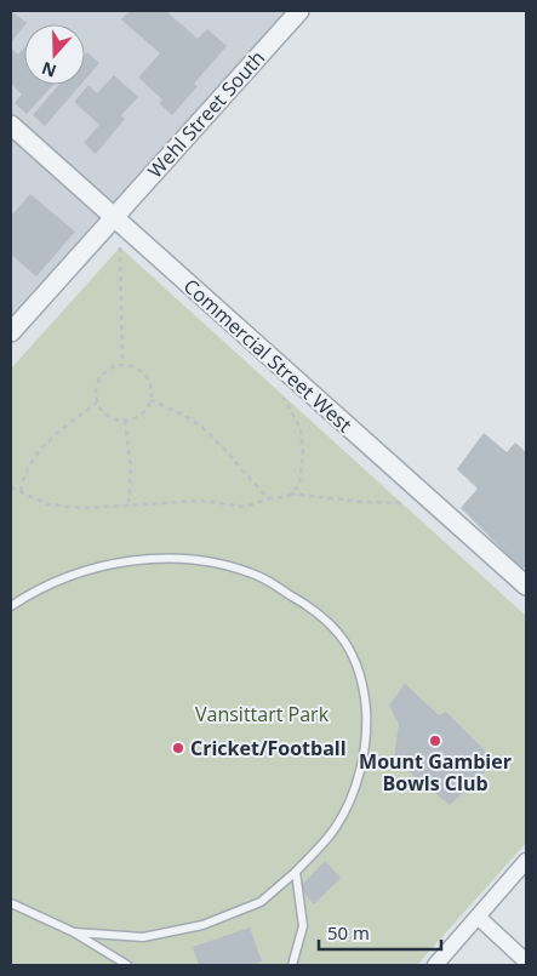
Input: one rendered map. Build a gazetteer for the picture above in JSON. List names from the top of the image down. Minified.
{"streets":{"street":["Wehl Street South","Commercial Street West"]},"crossings":[["Wehl Street South","Commercial Street West"]],"parks":["Vansittart Park"],"places":["Mount Gambier Bowls Club","Cricket/Football"],"scale_bar":"50 m","north":"bottom"}
